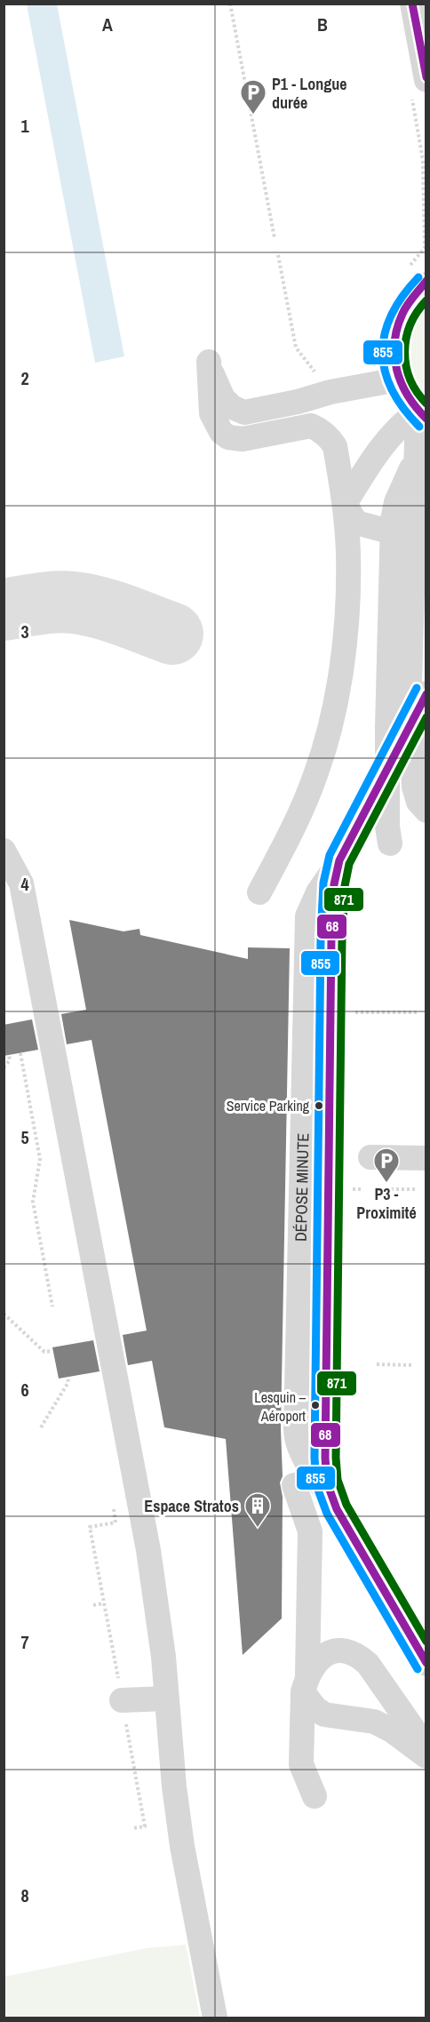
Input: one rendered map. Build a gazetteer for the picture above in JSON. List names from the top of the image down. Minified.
{"places":{"parking":["P1 - Longue durée","P3 - Proximité"],"other":["Service Parking","Lesquin – Aéroport"],"building":["Espace Stratos"]},"lines":["transit line 68","transit line 855","transit line 871"],"grid":{"columns":["A","B"],"rows":["1","2","3","4","5","6","7","8"]}}
